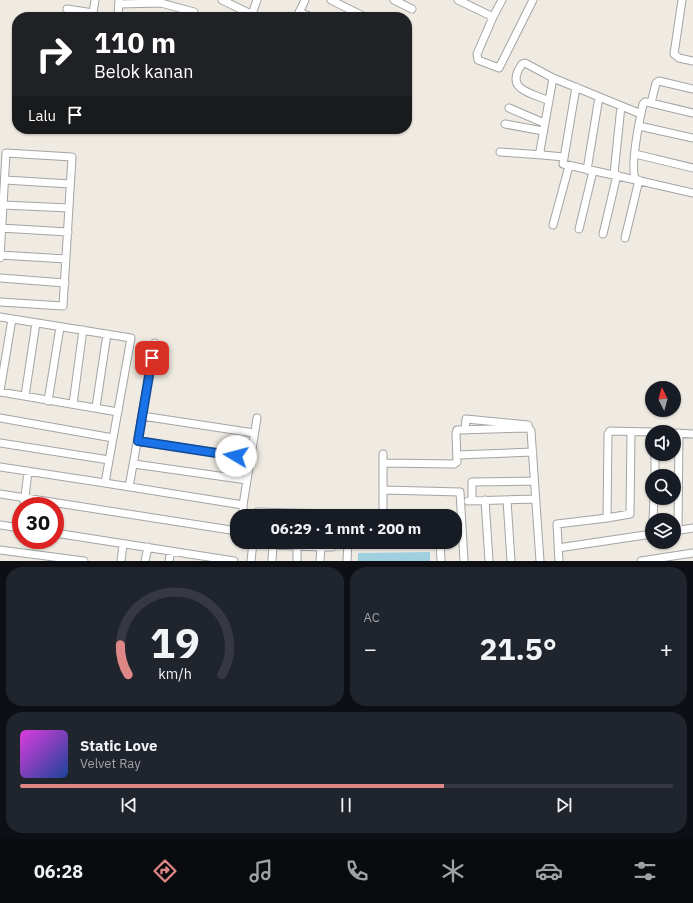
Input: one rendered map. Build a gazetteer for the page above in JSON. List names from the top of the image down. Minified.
{"north":"top","page":{"turn":["110 m","Belok kanan"],"then":"Lalu","limit":"30","trip":"06:29 · 1 mnt · 200 m","tile":"AC","heat":["−","21.5°","+"],"song":["Static Love","Velvet Ray"],"tabs":"06:28","gauge":["19","km/h"]}}
